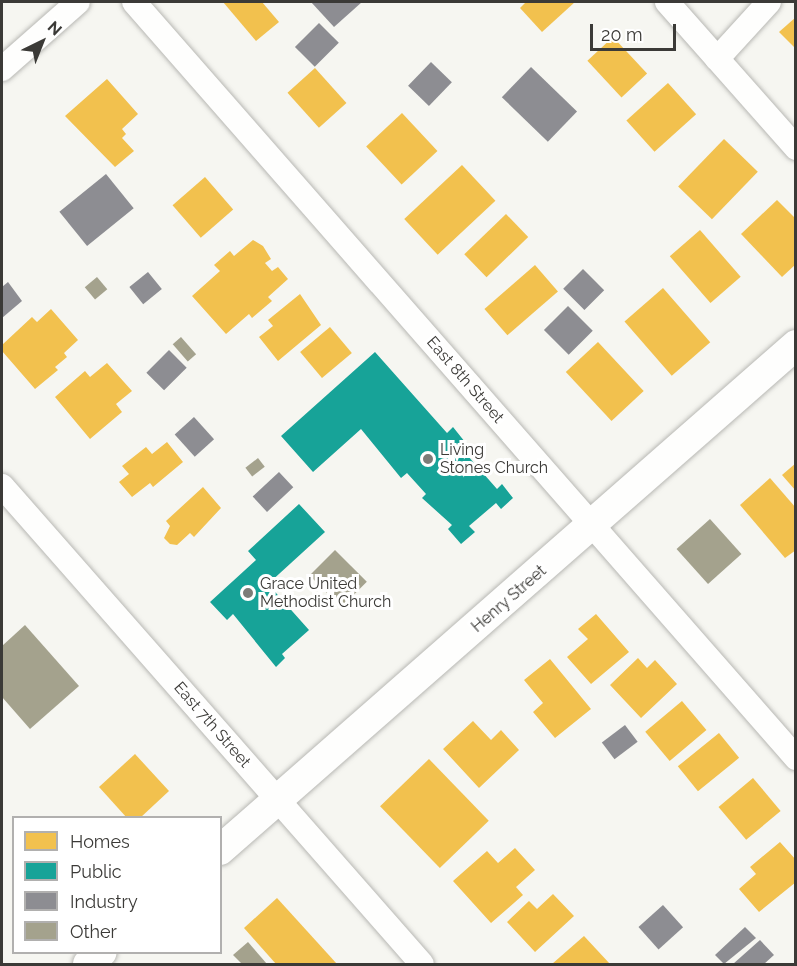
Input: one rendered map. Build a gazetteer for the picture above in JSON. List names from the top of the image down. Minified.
{"streets":{"street":["East 8th Street","Henry Street","East 7th Street"]},"crossings":[["East 8th Street","Henry Street"],["Henry Street","East 7th Street"]],"places":["Living Stones Church","Grace United Methodist Church"],"legend":["Homes","Public","Industry","Other"],"scale_bar":"20 m","north":"top right"}
